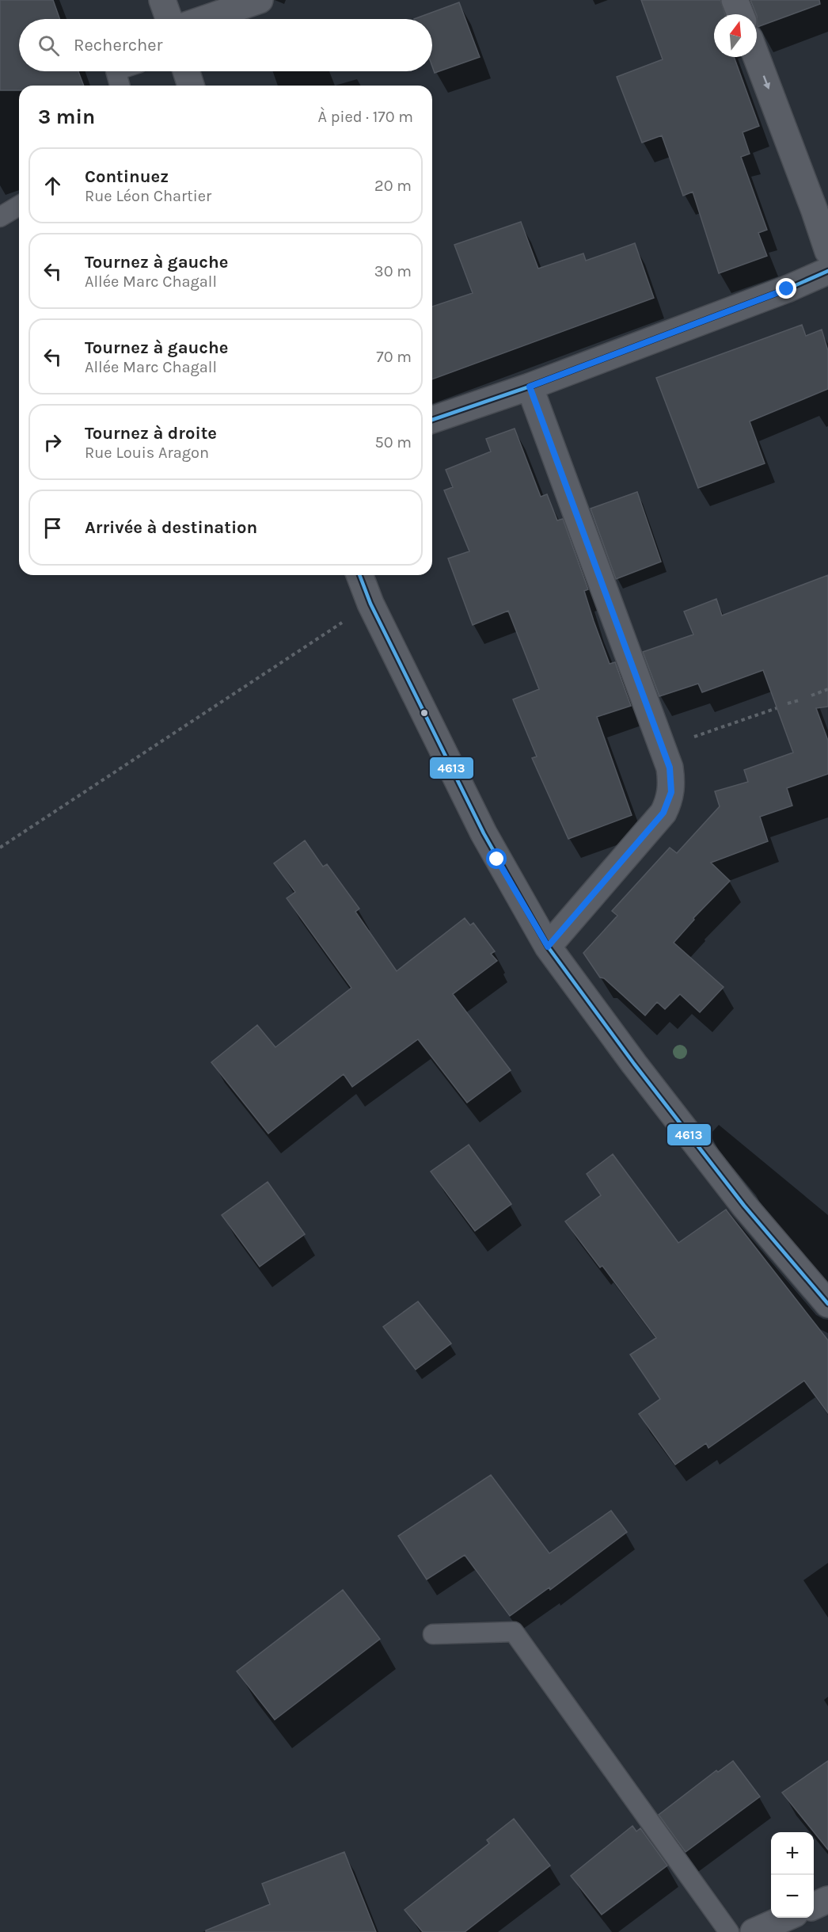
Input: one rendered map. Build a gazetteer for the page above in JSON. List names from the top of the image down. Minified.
{"lines":["transit line 4613"],"north":"top","page":{"search":"Rechercher","heading":["3 min","À pied · 170 m"],"list":[["Continuez","Rue Léon Chartier","20 m"],["Tournez à gauche","Allée Marc Chagall","30 m"],["Tournez à gauche","Allée Marc Chagall","70 m"],["Tournez à droite","Rue Louis Aragon","50 m"],"Arrivée à destination"],"map_buttons":["+","−"]}}
